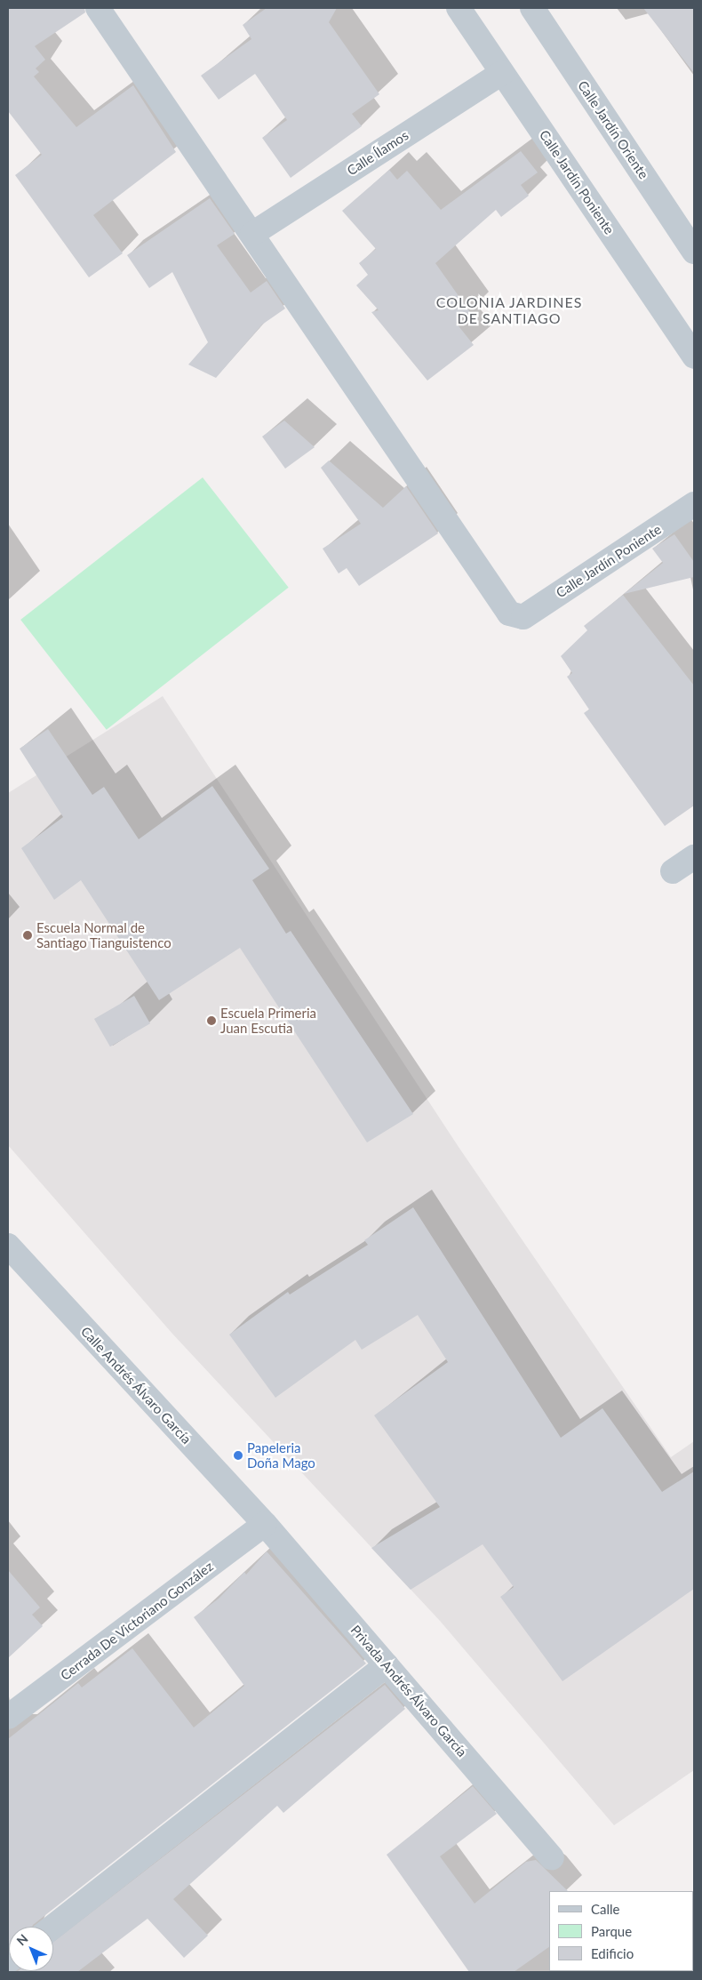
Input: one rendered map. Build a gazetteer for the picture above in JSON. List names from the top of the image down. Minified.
{"streets":{"street":["Calle Jardín Oriente","Calle Ílamos","Calle Jardín Poniente","Calle Andrés Álvaro García","Cerrada De Victoriano González","Privada Andrés Álvaro García"]},"crossings":[["Calle Ílamos","Calle Jardín Poniente"],["Calle Andrés Álvaro García","Cerrada De Victoriano González"],["Calle Andrés Álvaro García","Privada Andrés Álvaro García"],["Cerrada De Victoriano González","Privada Andrés Álvaro García"]],"districts":["COLONIA JARDINES DE SANTIAGO"],"places":["Escuela Normal de Santiago Tianguistenco","Escuela Primeria Juan Escutia","Papeleria Doña Mago"],"legend":["Calle","Parque","Edificio"],"north":"top left"}
